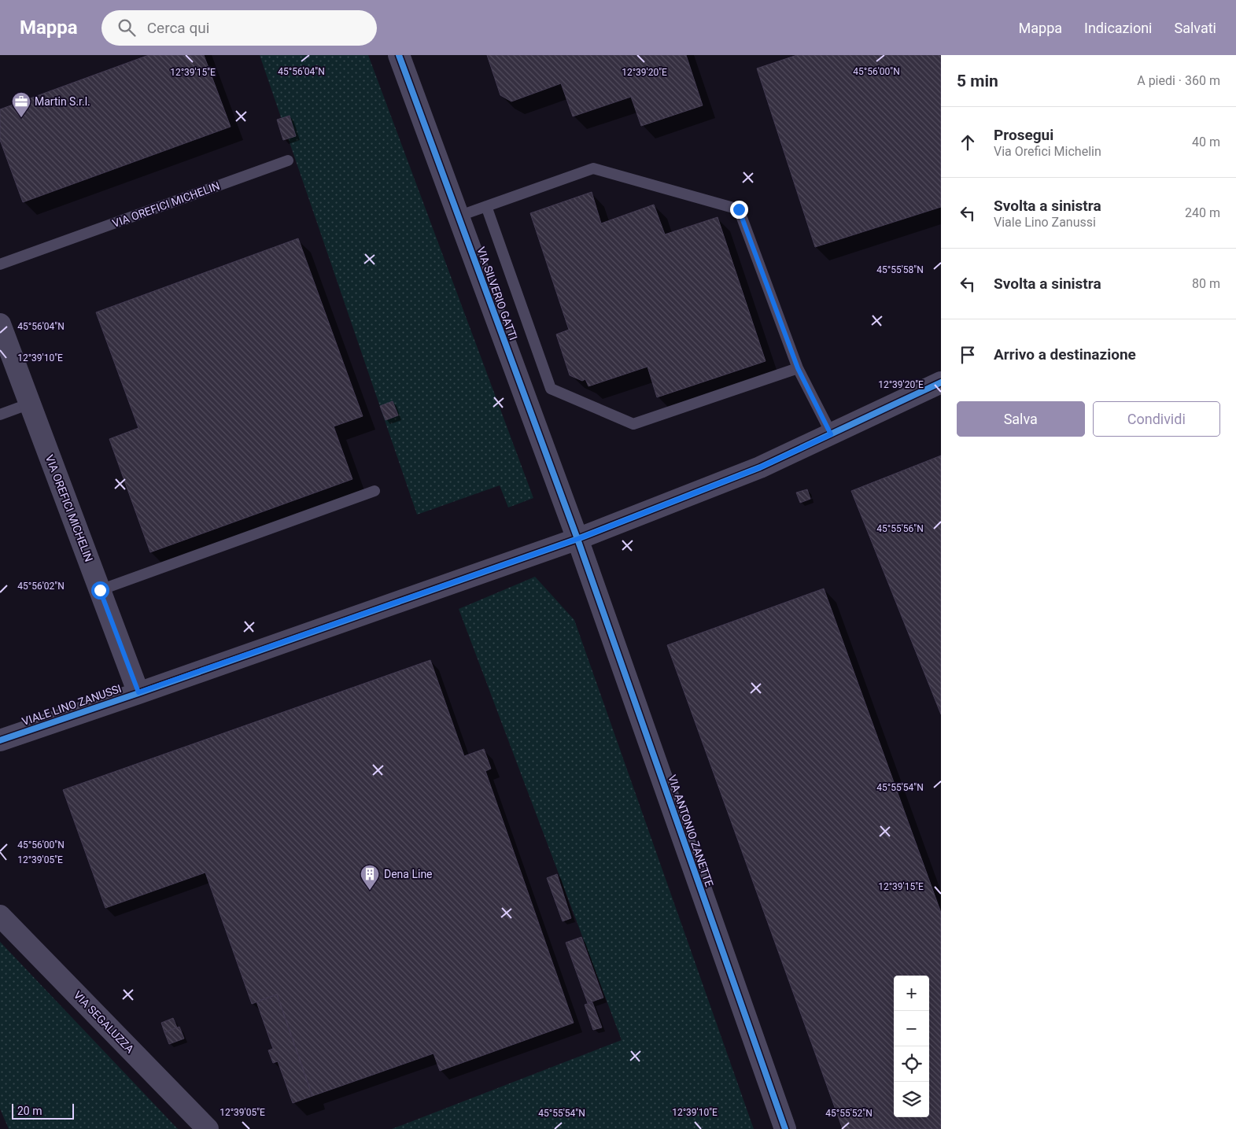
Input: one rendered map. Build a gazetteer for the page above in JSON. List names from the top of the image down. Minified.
{"streets":{"street":["VIA OREFICI MICHELIN","VIA SILVERIO GATTI","VIALE LINO ZANUSSI","VIA ANTONIO ZANETTE","VIA SEGALUZZA"]},"crossings":[["VIA OREFICI MICHELIN","VIALE LINO ZANUSSI"],["VIA SILVERIO GATTI","VIALE LINO ZANUSSI"],["VIA SILVERIO GATTI","VIA ANTONIO ZANETTE"],["VIALE LINO ZANUSSI","VIA ANTONIO ZANETTE"]],"places":{"office":["Martin S.r.l."],"building":["Dena Line"]},"scale_bar":"20 m","page":{"header":"Mappa","search":"Cerca qui","nav":["Mappa","Indicazioni","Salvati"],"heading":["5 min","A piedi · 360 m"],"list":[["Prosegui","Via Orefici Michelin","40 m"],["Svolta a sinistra","Viale Lino Zanussi","240 m"],["Svolta a sinistra","80 m"],"Arrivo a destinazione"],"buttons":["Salva","Condividi"],"map_buttons":["+","−"],"scale":"20 m"},"coordinates":["45°56'04\"N","45°56'00\"N","12°39'15\"E","12°39'20\"E","45°55'58\"N","12°39'10\"E","45°55'56\"N","45°56'02\"N","45°55'54\"N","12°39'05\"E","45°55'52\"N"]}
